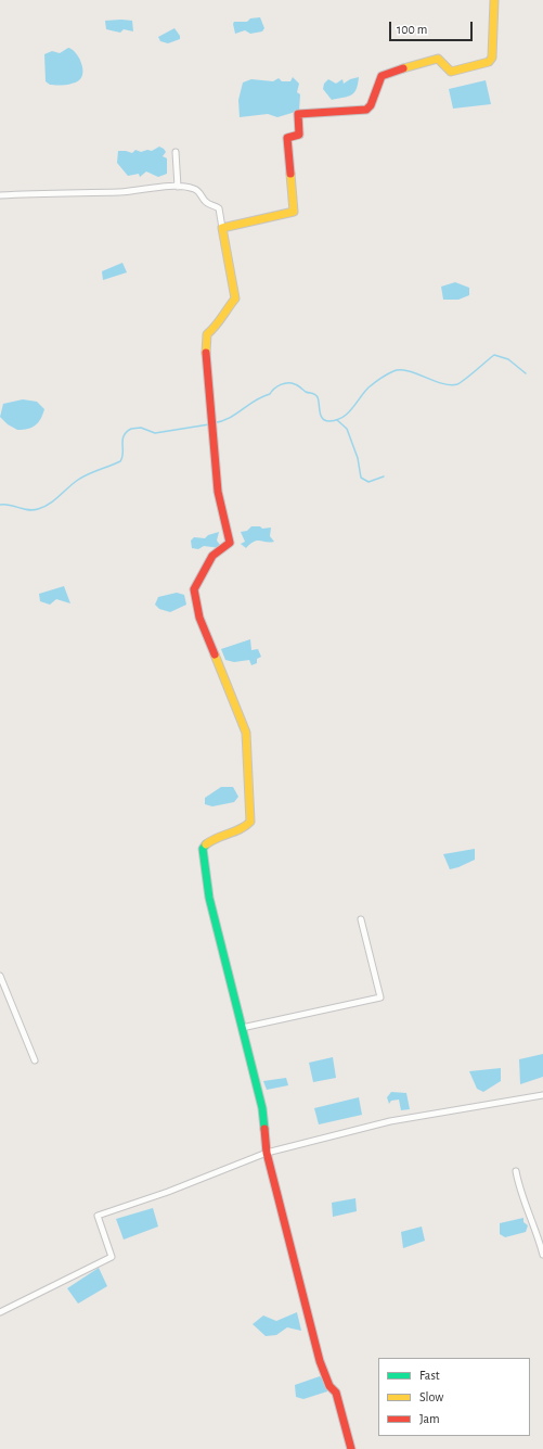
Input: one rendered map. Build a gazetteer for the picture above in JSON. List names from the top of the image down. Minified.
{"legend":["Fast","Slow","Jam"],"scale_bar":"100 m"}
